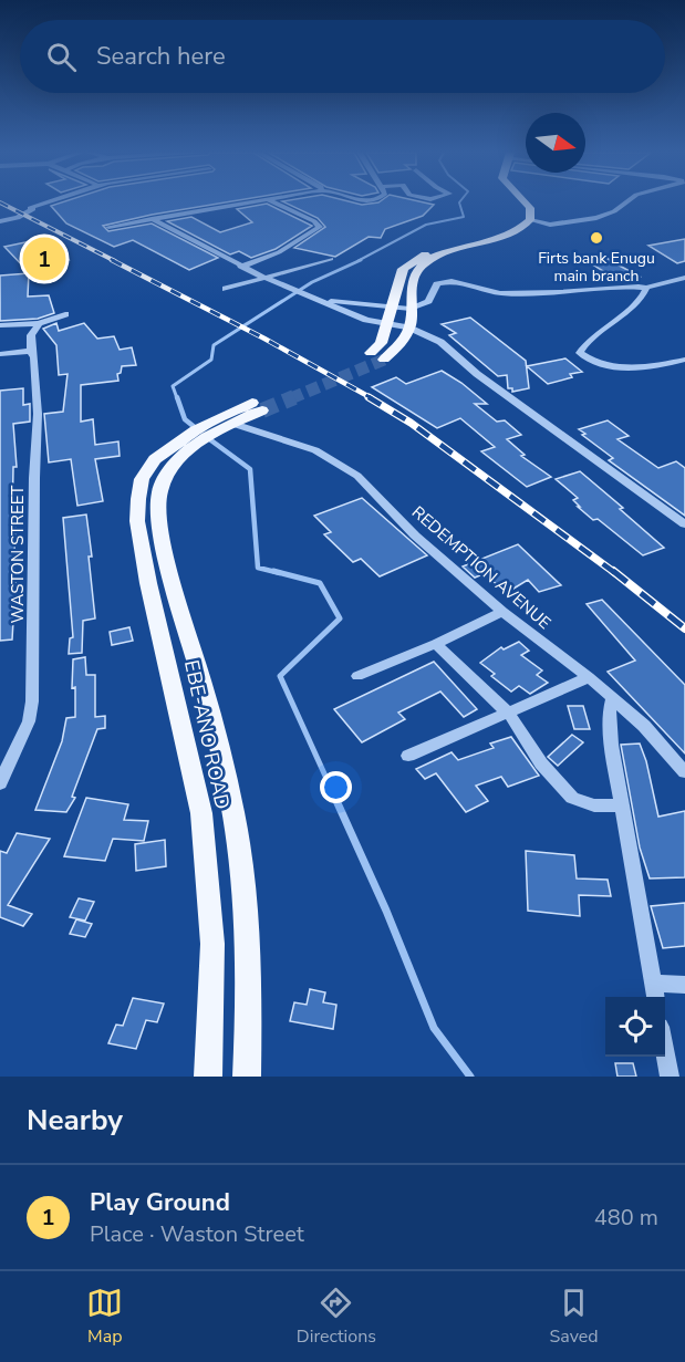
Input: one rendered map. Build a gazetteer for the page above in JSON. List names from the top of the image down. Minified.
{"streets":{"main road":["EBE-ANO ROAD"],"street":["WASTON STREET","REDEMPTION AVENUE"]},"places":["Firts bank Enugu main branch"],"north":"right","page":{"search":"Search here","pins":"1","heading":"Nearby","list":[{"mark":"1","name":"Play Ground","note":"Place · Waston Street","value":"480 m"}],"nav":["Map","Directions","Saved"]}}
